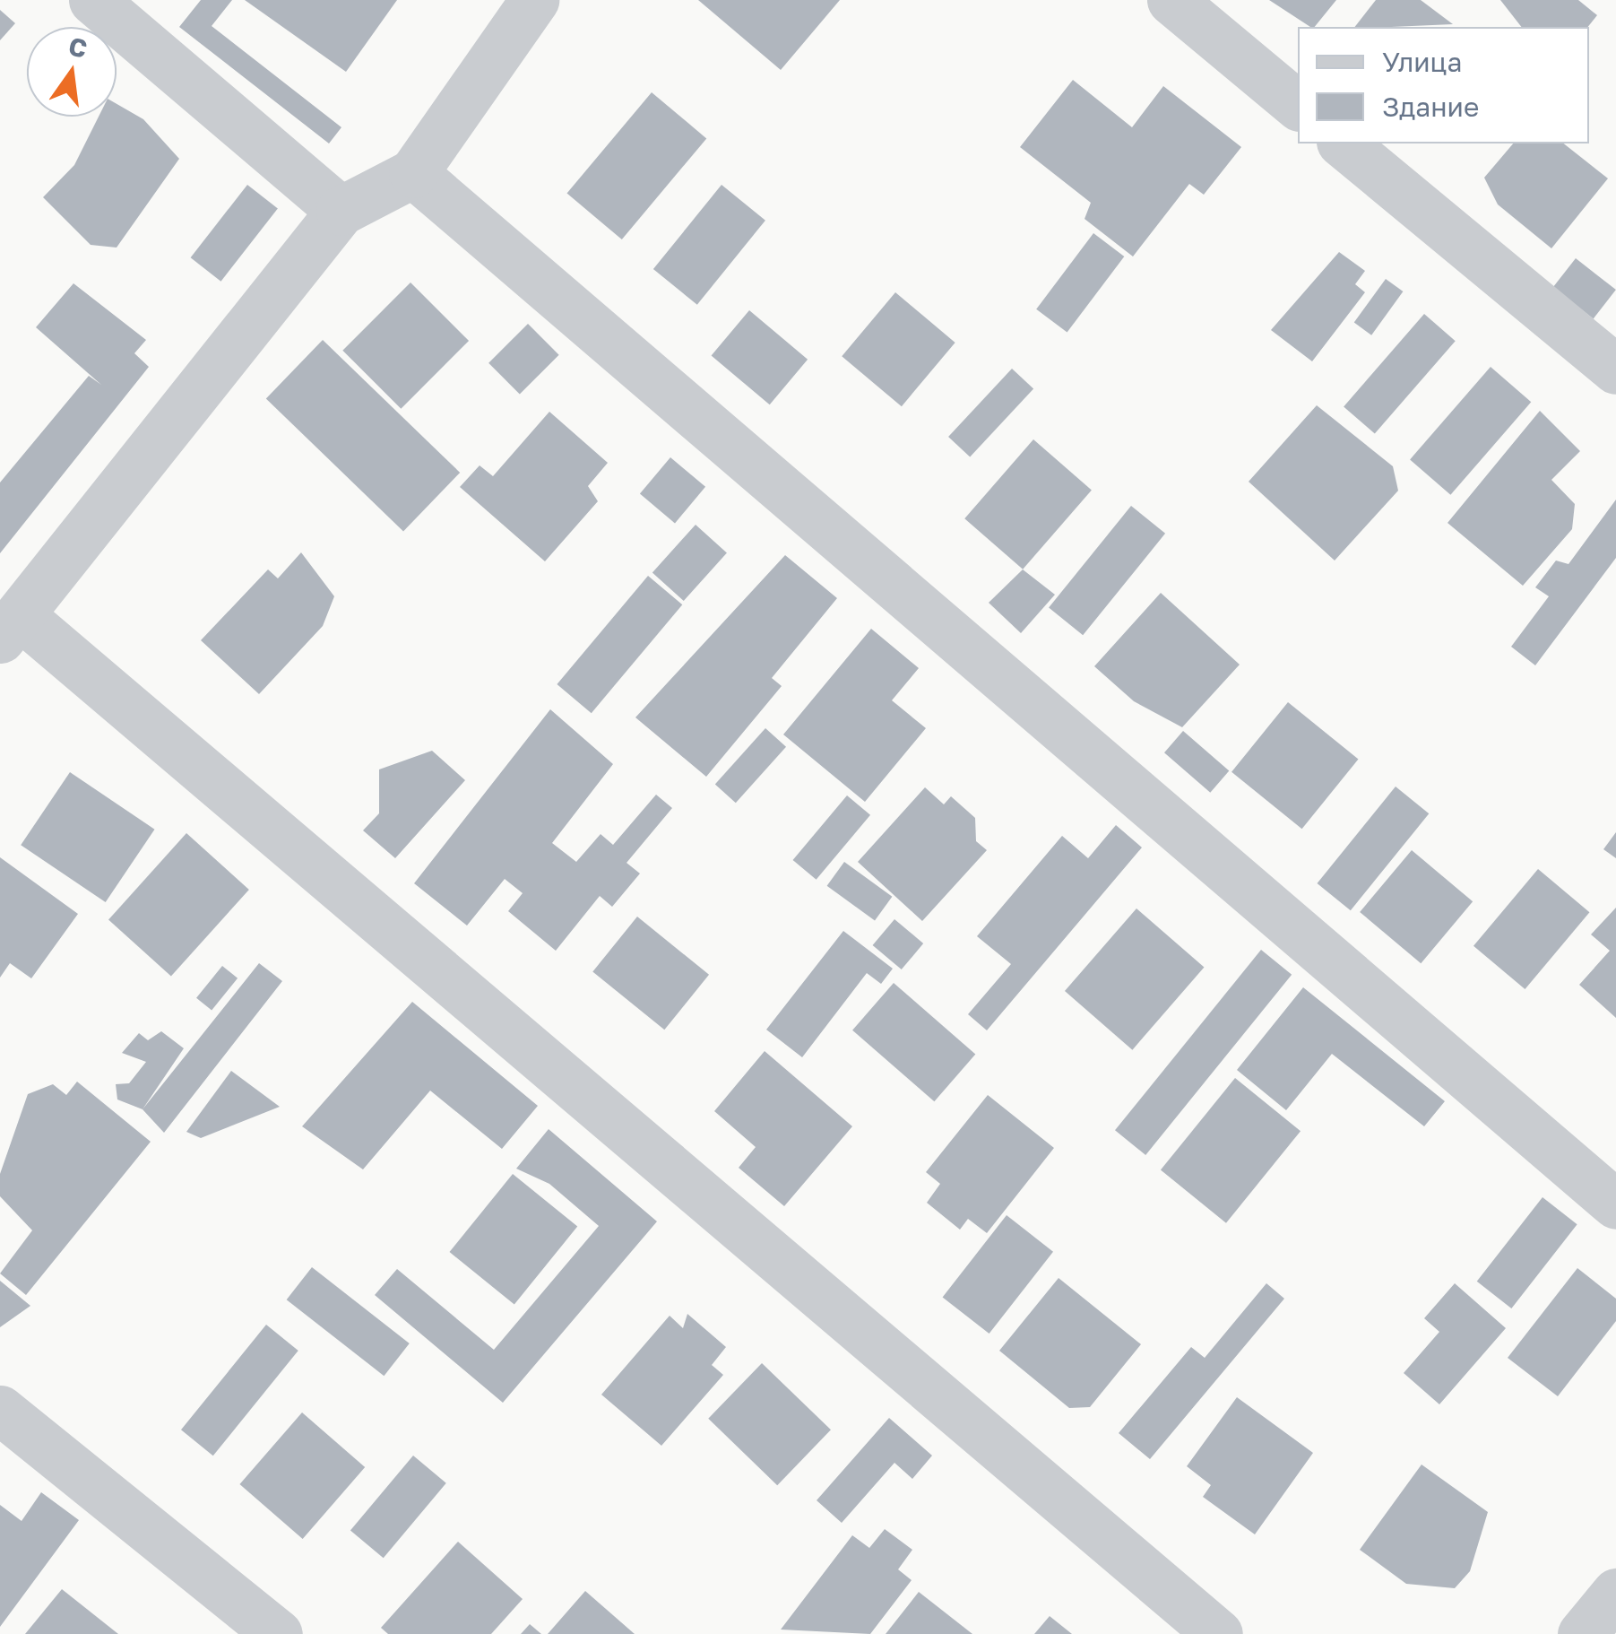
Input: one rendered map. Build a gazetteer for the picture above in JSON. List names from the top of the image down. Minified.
{"legend":["Улица","Здание"],"north":"top"}
